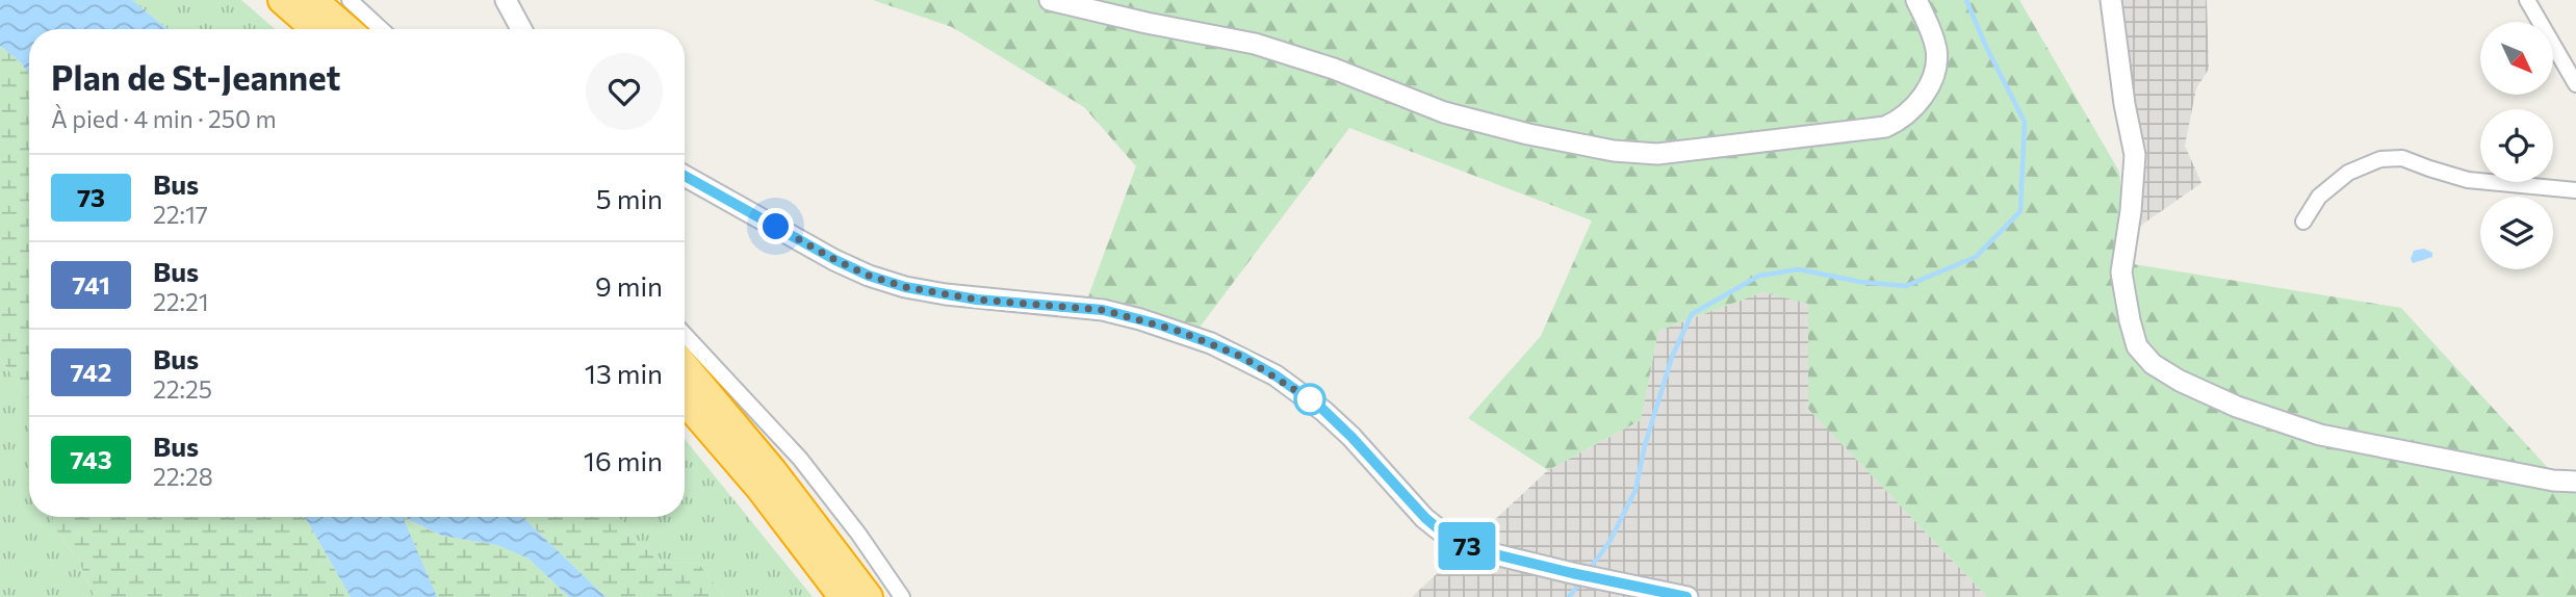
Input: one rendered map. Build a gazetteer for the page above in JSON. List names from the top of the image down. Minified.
{"lines":["bus line 73"],"north":"bottom right","page":{"on_map":"73","heading":["Plan de St-Jeannet","À pied · 4 min · 250 m"],"list":[{"mark":"73","name":"Bus","note":"22:17","value":"5 min"},{"mark":"741","name":"Bus","note":"22:21","value":"9 min"},{"mark":"742","name":"Bus","note":"22:25","value":"13 min"},{"mark":"743","name":"Bus","note":"22:28","value":"16 min"}]}}
